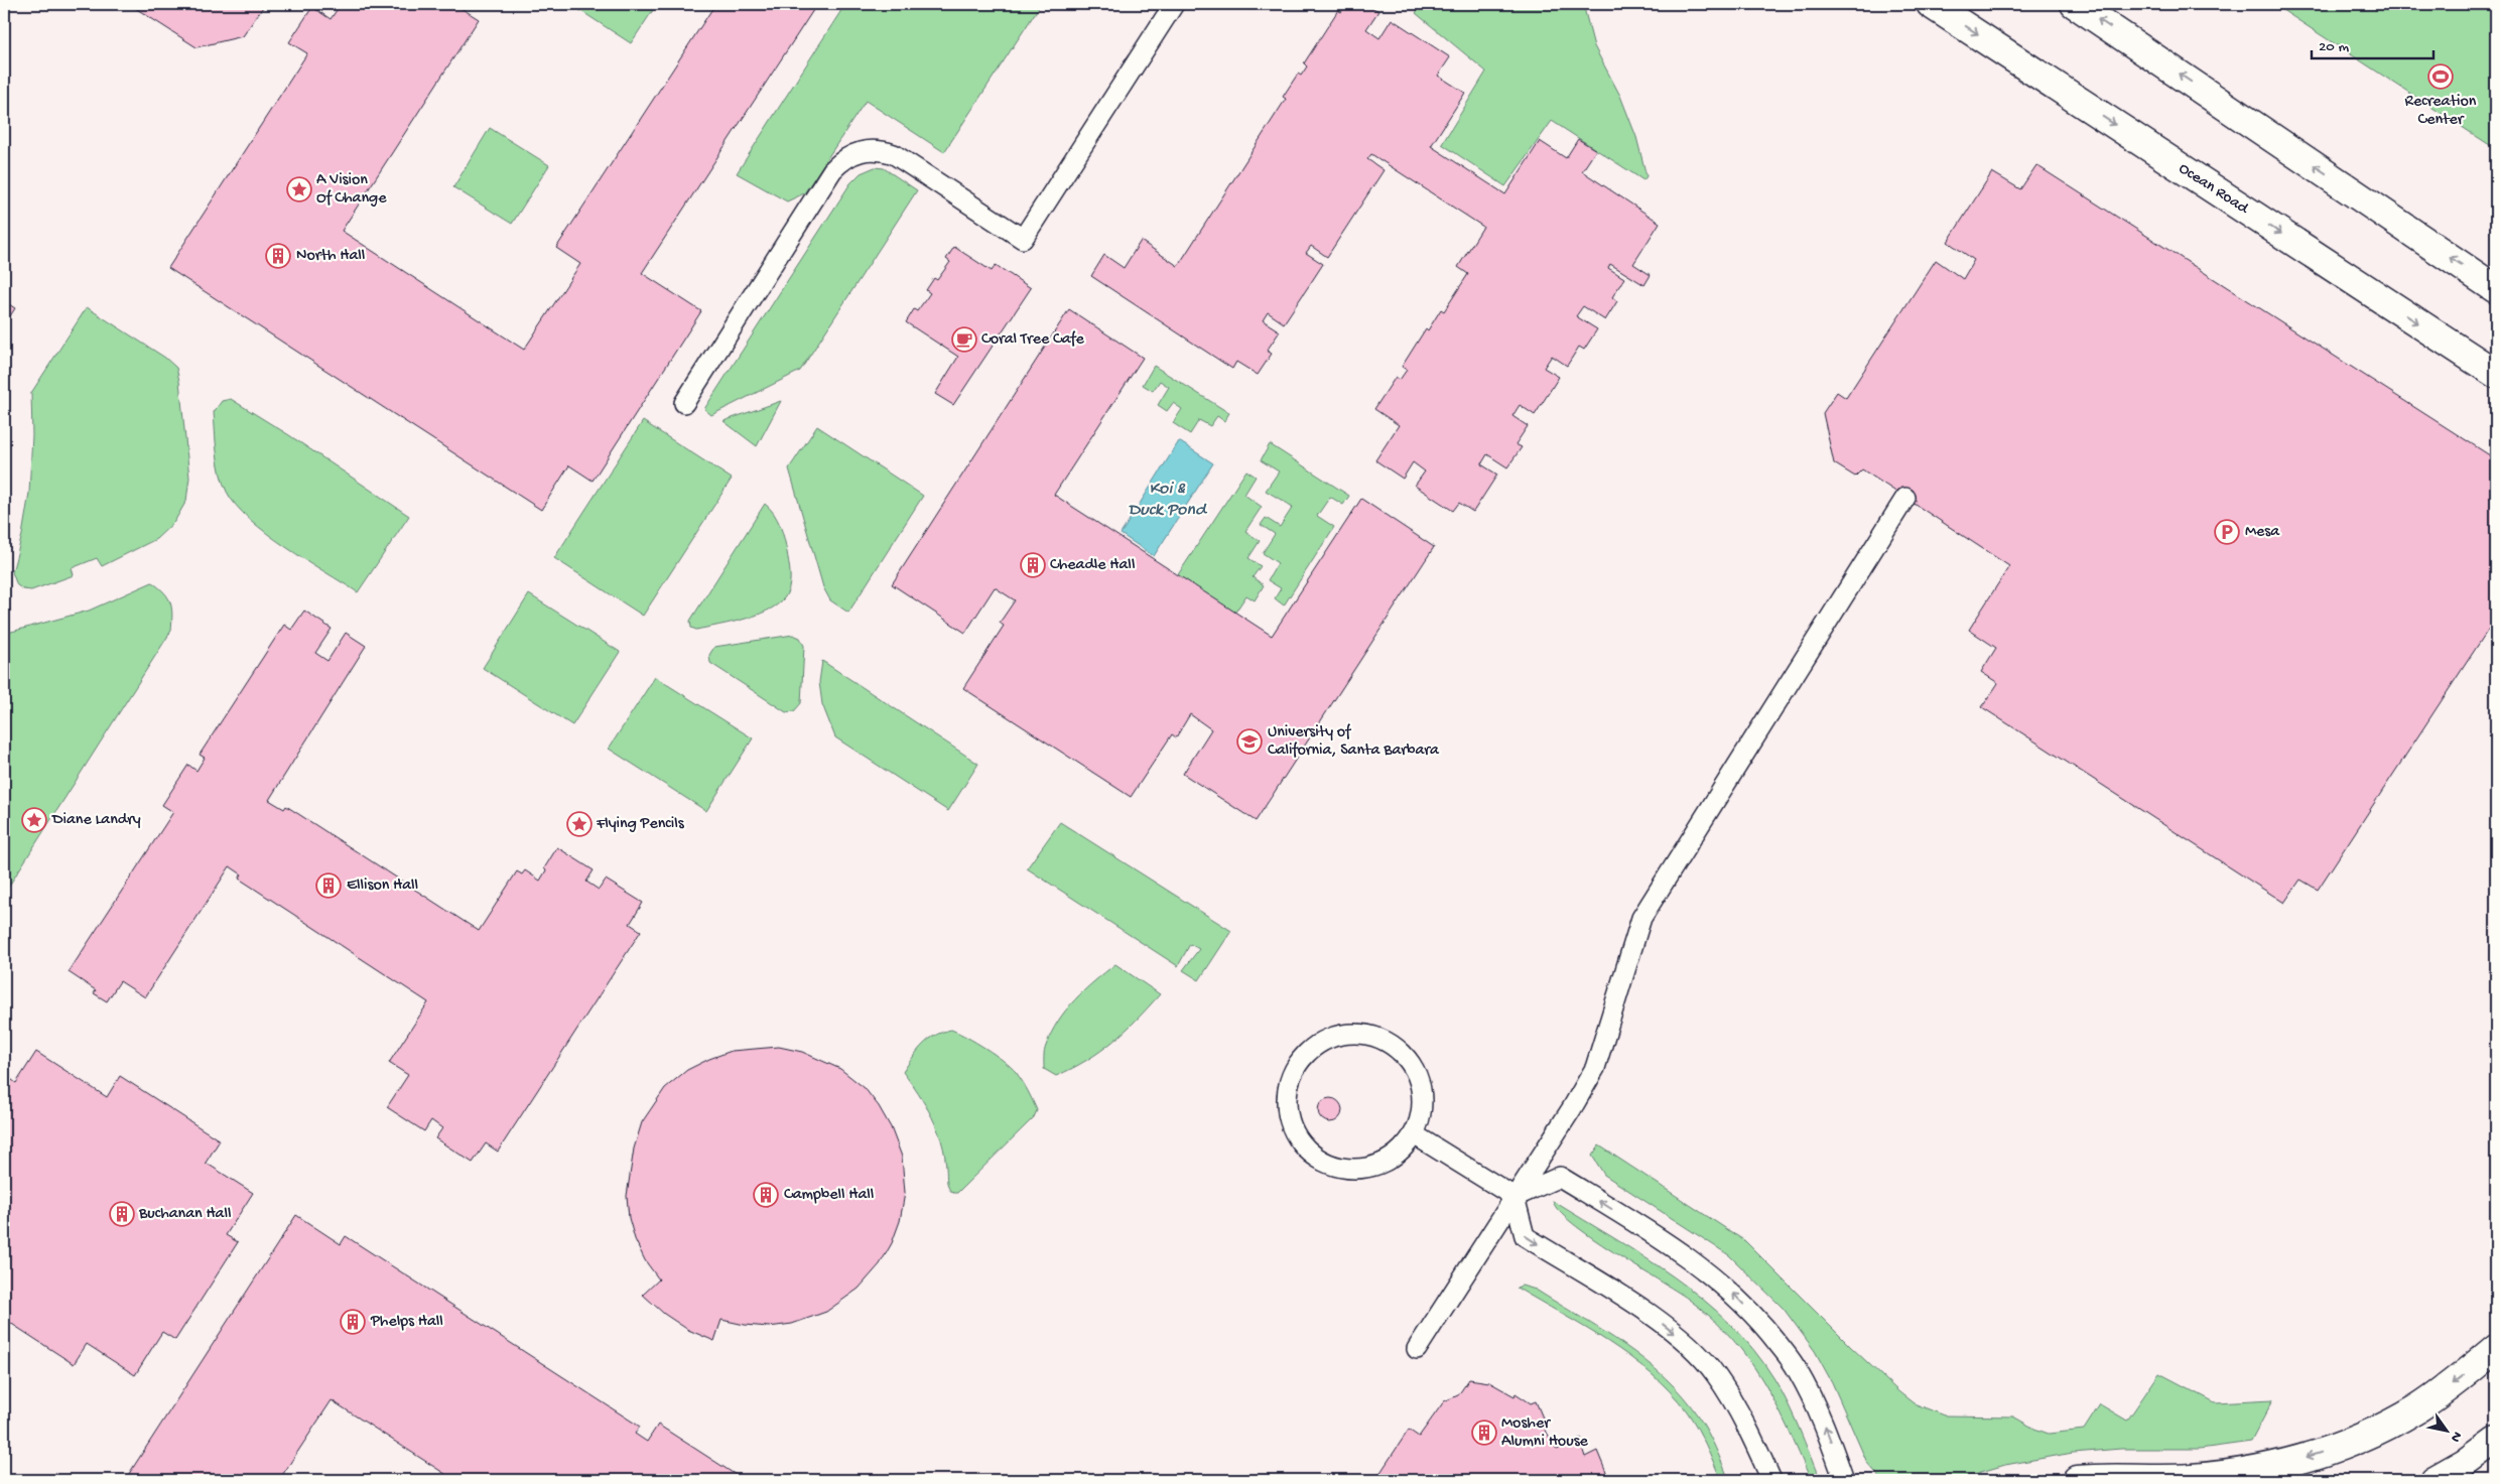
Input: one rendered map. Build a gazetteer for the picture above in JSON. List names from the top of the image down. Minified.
{"streets":{"main road":["Ocean Road"]},"water":["Koi & Duck Pond"],"places":{"sports":["Recreation Center"],"place":["A Vision Of Change","Diane Landry","Flying Pencils"],"building":["North Hall","Cheadle Hall","Ellison Hall","Campbell Hall","Buchanan Hall","Phelps Hall","Mosher Alumni House"],"cafe":["Coral Tree Cafe"],"parking":["Mesa"],"school or university":["University of California, Santa Barbara"]},"scale_bar":"20 m","north":"bottom right"}
